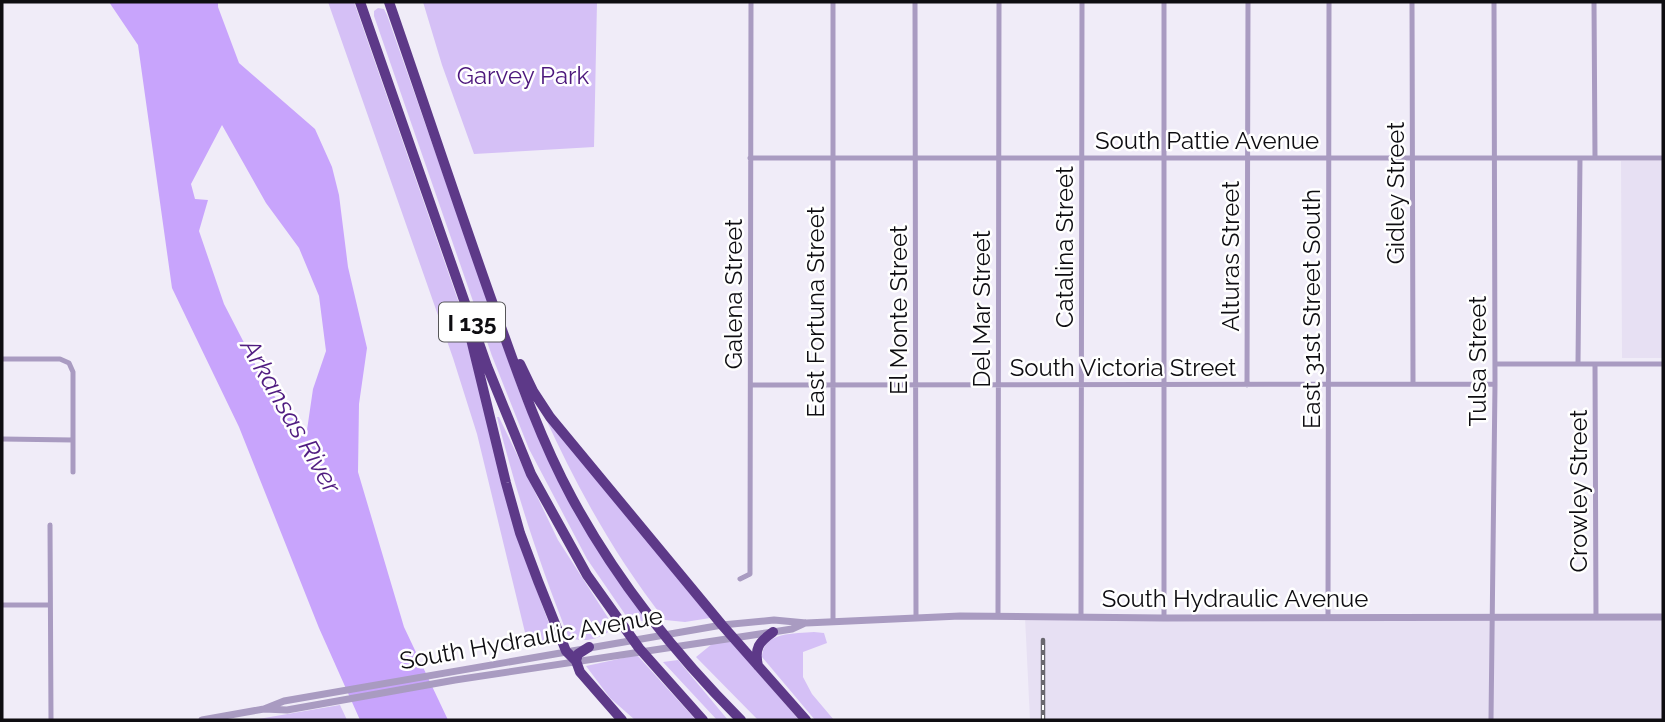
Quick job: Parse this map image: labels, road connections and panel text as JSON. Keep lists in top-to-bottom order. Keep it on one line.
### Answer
{"streets":{"highway":["I 135"],"street":["South Pattie Avenue","Gidley Street","Catalina Street","Alturas Street","Galena Street","Del Mar Street","East 31st Street South","El Monte Street","East Fortuna Street","Tulsa Street","South Victoria Street","Crowley Street","South Hydraulic Avenue"]},"crossings":[["South Pattie Avenue","Gidley Street"],["South Pattie Avenue","Catalina Street"],["South Pattie Avenue","Alturas Street"],["South Pattie Avenue","Galena Street"],["South Pattie Avenue","Del Mar Street"],["South Pattie Avenue","East 31st Street South"],["South Pattie Avenue","El Monte Street"],["South Pattie Avenue","East Fortuna Street"],["South Pattie Avenue","Tulsa Street"],["Gidley Street","South Victoria Street"],["Catalina Street","South Victoria Street"],["Catalina Street","South Hydraulic Avenue"],["Alturas Street","South Victoria Street"],["Galena Street","South Victoria Street"],["Del Mar Street","South Victoria Street"],["Del Mar Street","South Hydraulic Avenue"],["East 31st Street South","South Victoria Street"],["East 31st Street South","South Hydraulic Avenue"],["El Monte Street","South Victoria Street"],["El Monte Street","South Hydraulic Avenue"],["East Fortuna Street","South Victoria Street"],["East Fortuna Street","South Hydraulic Avenue"],["Tulsa Street","South Victoria Street"],["Tulsa Street","South Hydraulic Avenue"],["Crowley Street","South Hydraulic Avenue"]],"water":["Arkansas River"],"parks":["Garvey Park"]}
